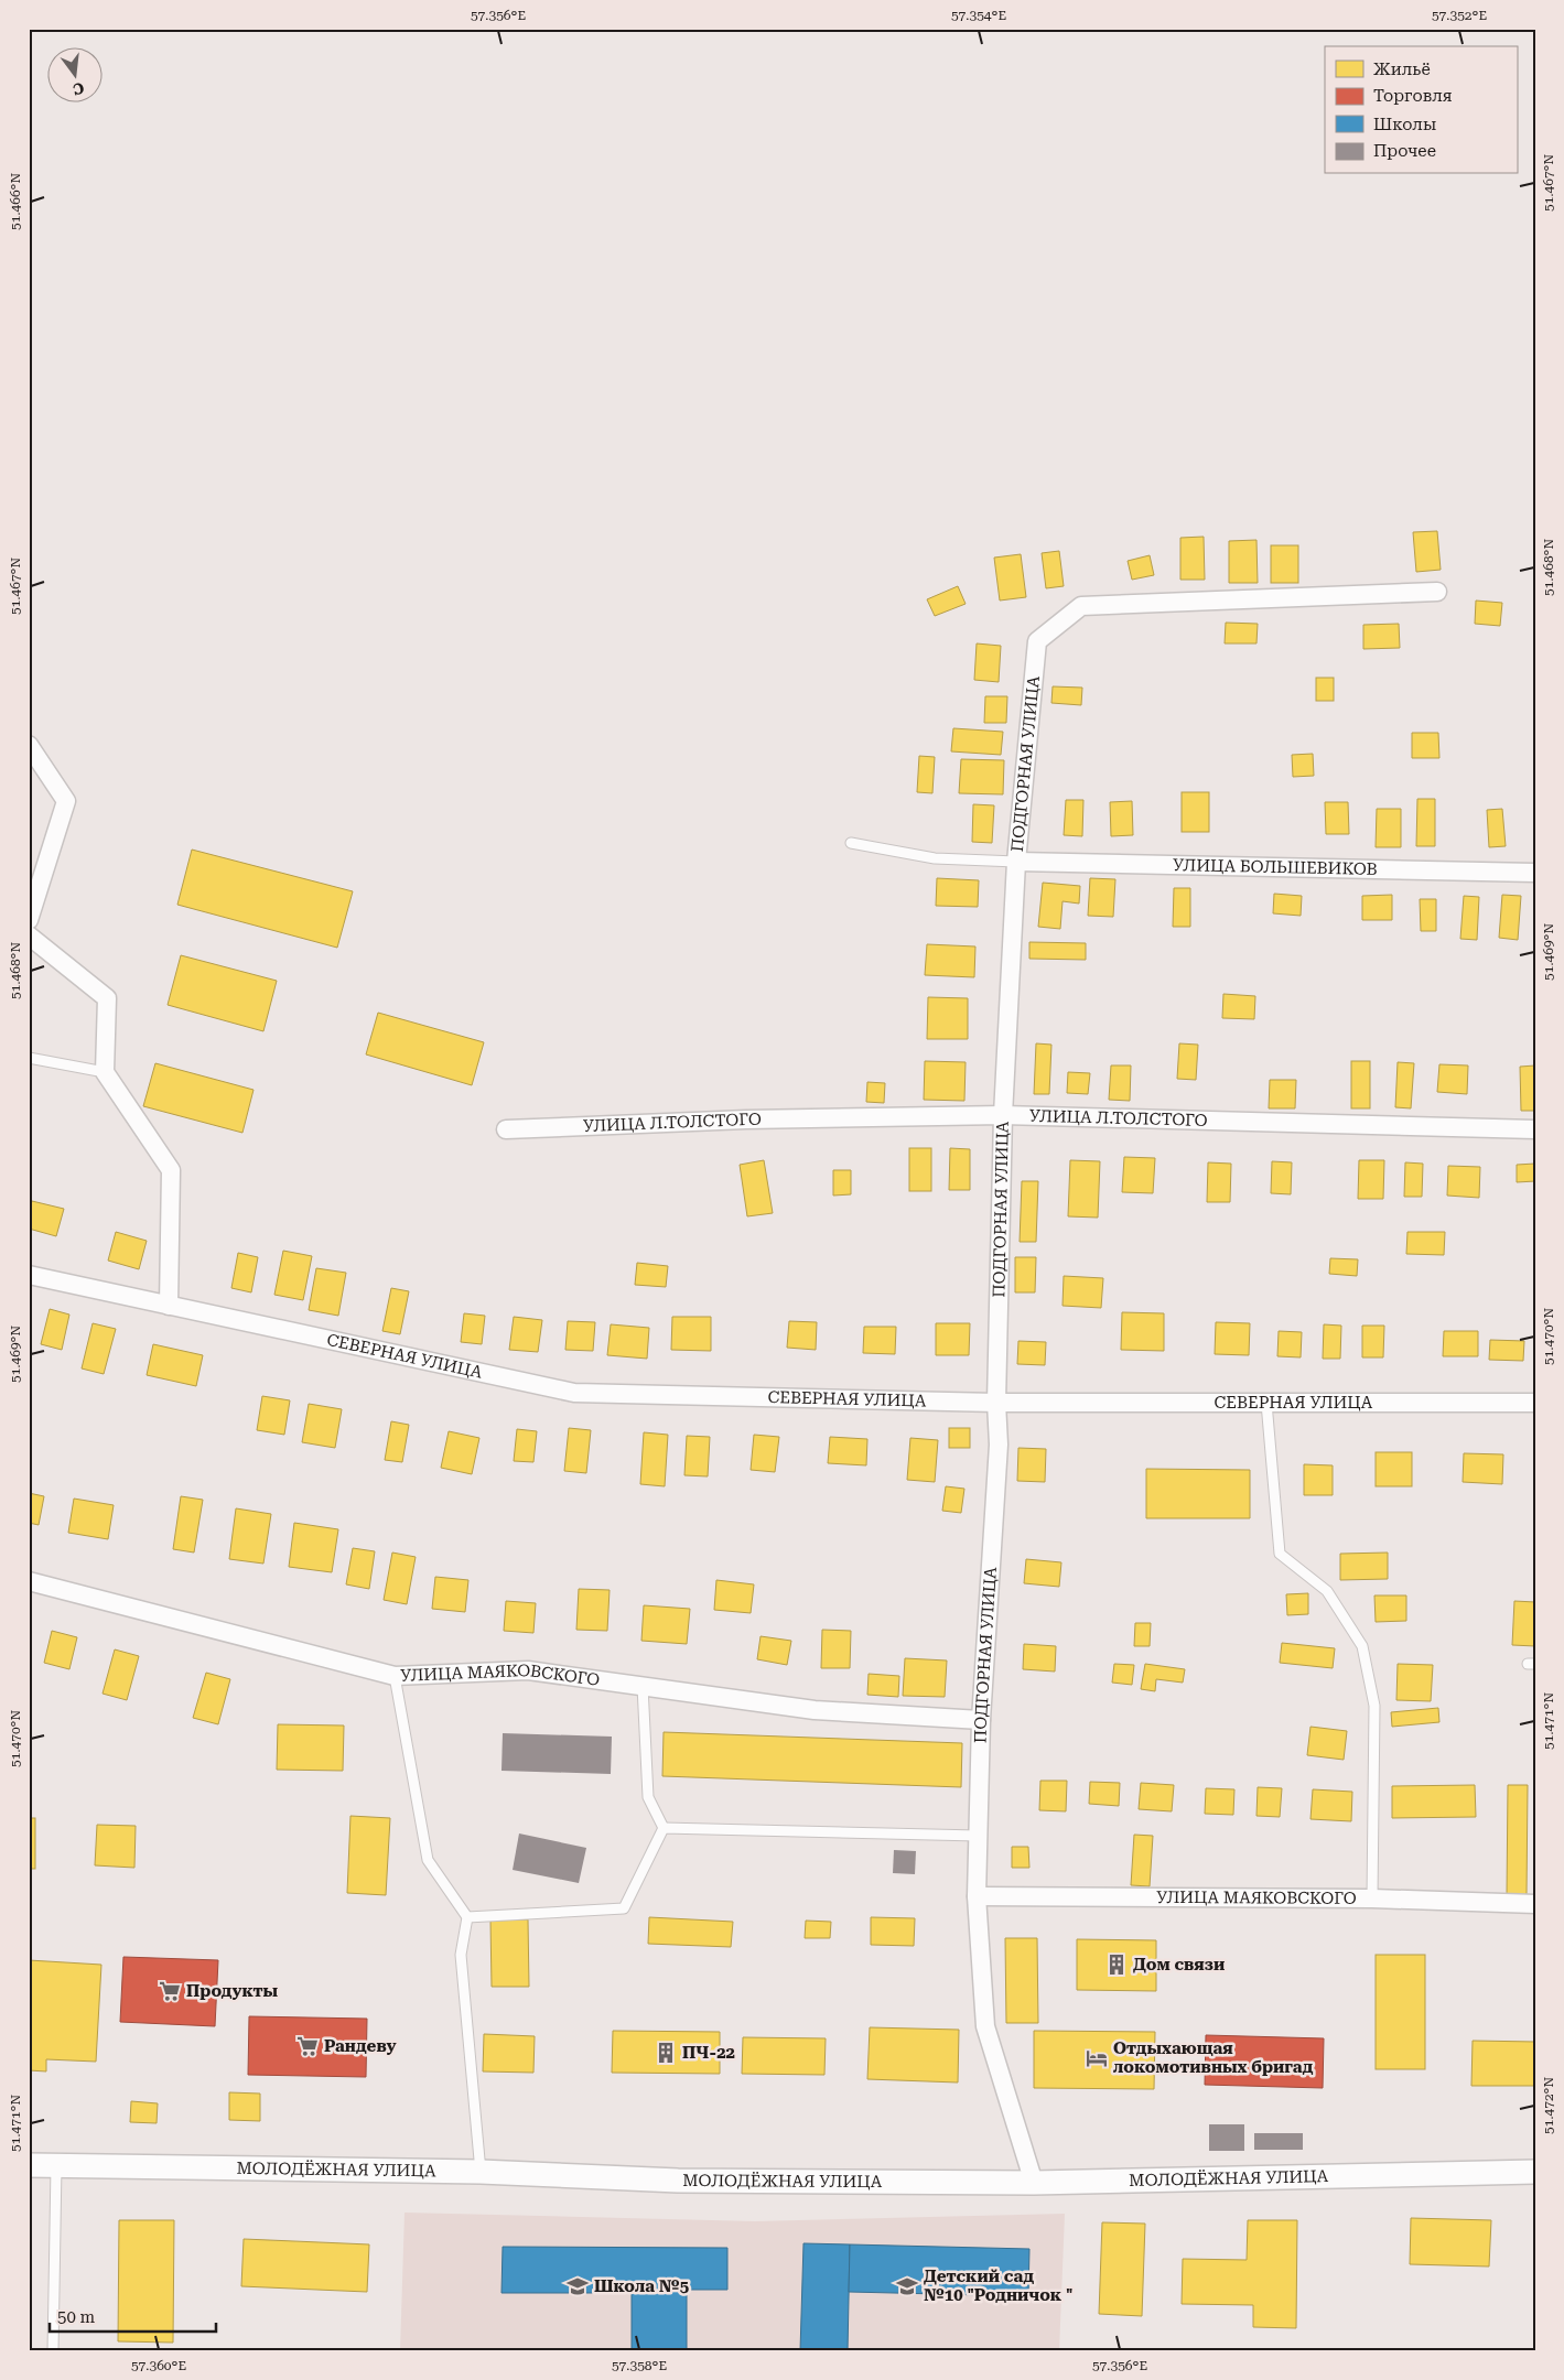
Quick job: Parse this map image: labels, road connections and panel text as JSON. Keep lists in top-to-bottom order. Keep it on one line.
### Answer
{"streets":{"street":["ПОДГОРНАЯ УЛИЦА","УЛИЦА БОЛЬШЕВИКОВ","УЛИЦА Л.ТОЛСТОГО","СЕВЕРНАЯ УЛИЦА","УЛИЦА МАЯКОВСКОГО","МОЛОДЁЖНАЯ УЛИЦА"]},"crossings":[["ПОДГОРНАЯ УЛИЦА","УЛИЦА БОЛЬШЕВИКОВ"],["ПОДГОРНАЯ УЛИЦА","УЛИЦА Л.ТОЛСТОГО"],["ПОДГОРНАЯ УЛИЦА","СЕВЕРНАЯ УЛИЦА"],["ПОДГОРНАЯ УЛИЦА","УЛИЦА МАЯКОВСКОГО"],["ПОДГОРНАЯ УЛИЦА","МОЛОДЁЖНАЯ УЛИЦА"]],"places":{"building":["Дом связи","ПЧ-22"],"supermarket":["Продукты","Рандеву"],"hotel":["Отдыхающая локомотивных бригад"],"school or university":["Школа №5","Детский сад №10 \"Родничок \""]},"legend":["Жильё","Торговля","Школы","Прочее"],"scale_bar":"50 m","north":"bottom","coordinates":["57.356°E","57.354°E","57.352°E","51.467°N","51.466°N","51.468°N","51.469°N","51.470°N","51.471°N","51.472°N","57.360°E","57.358°E"]}
